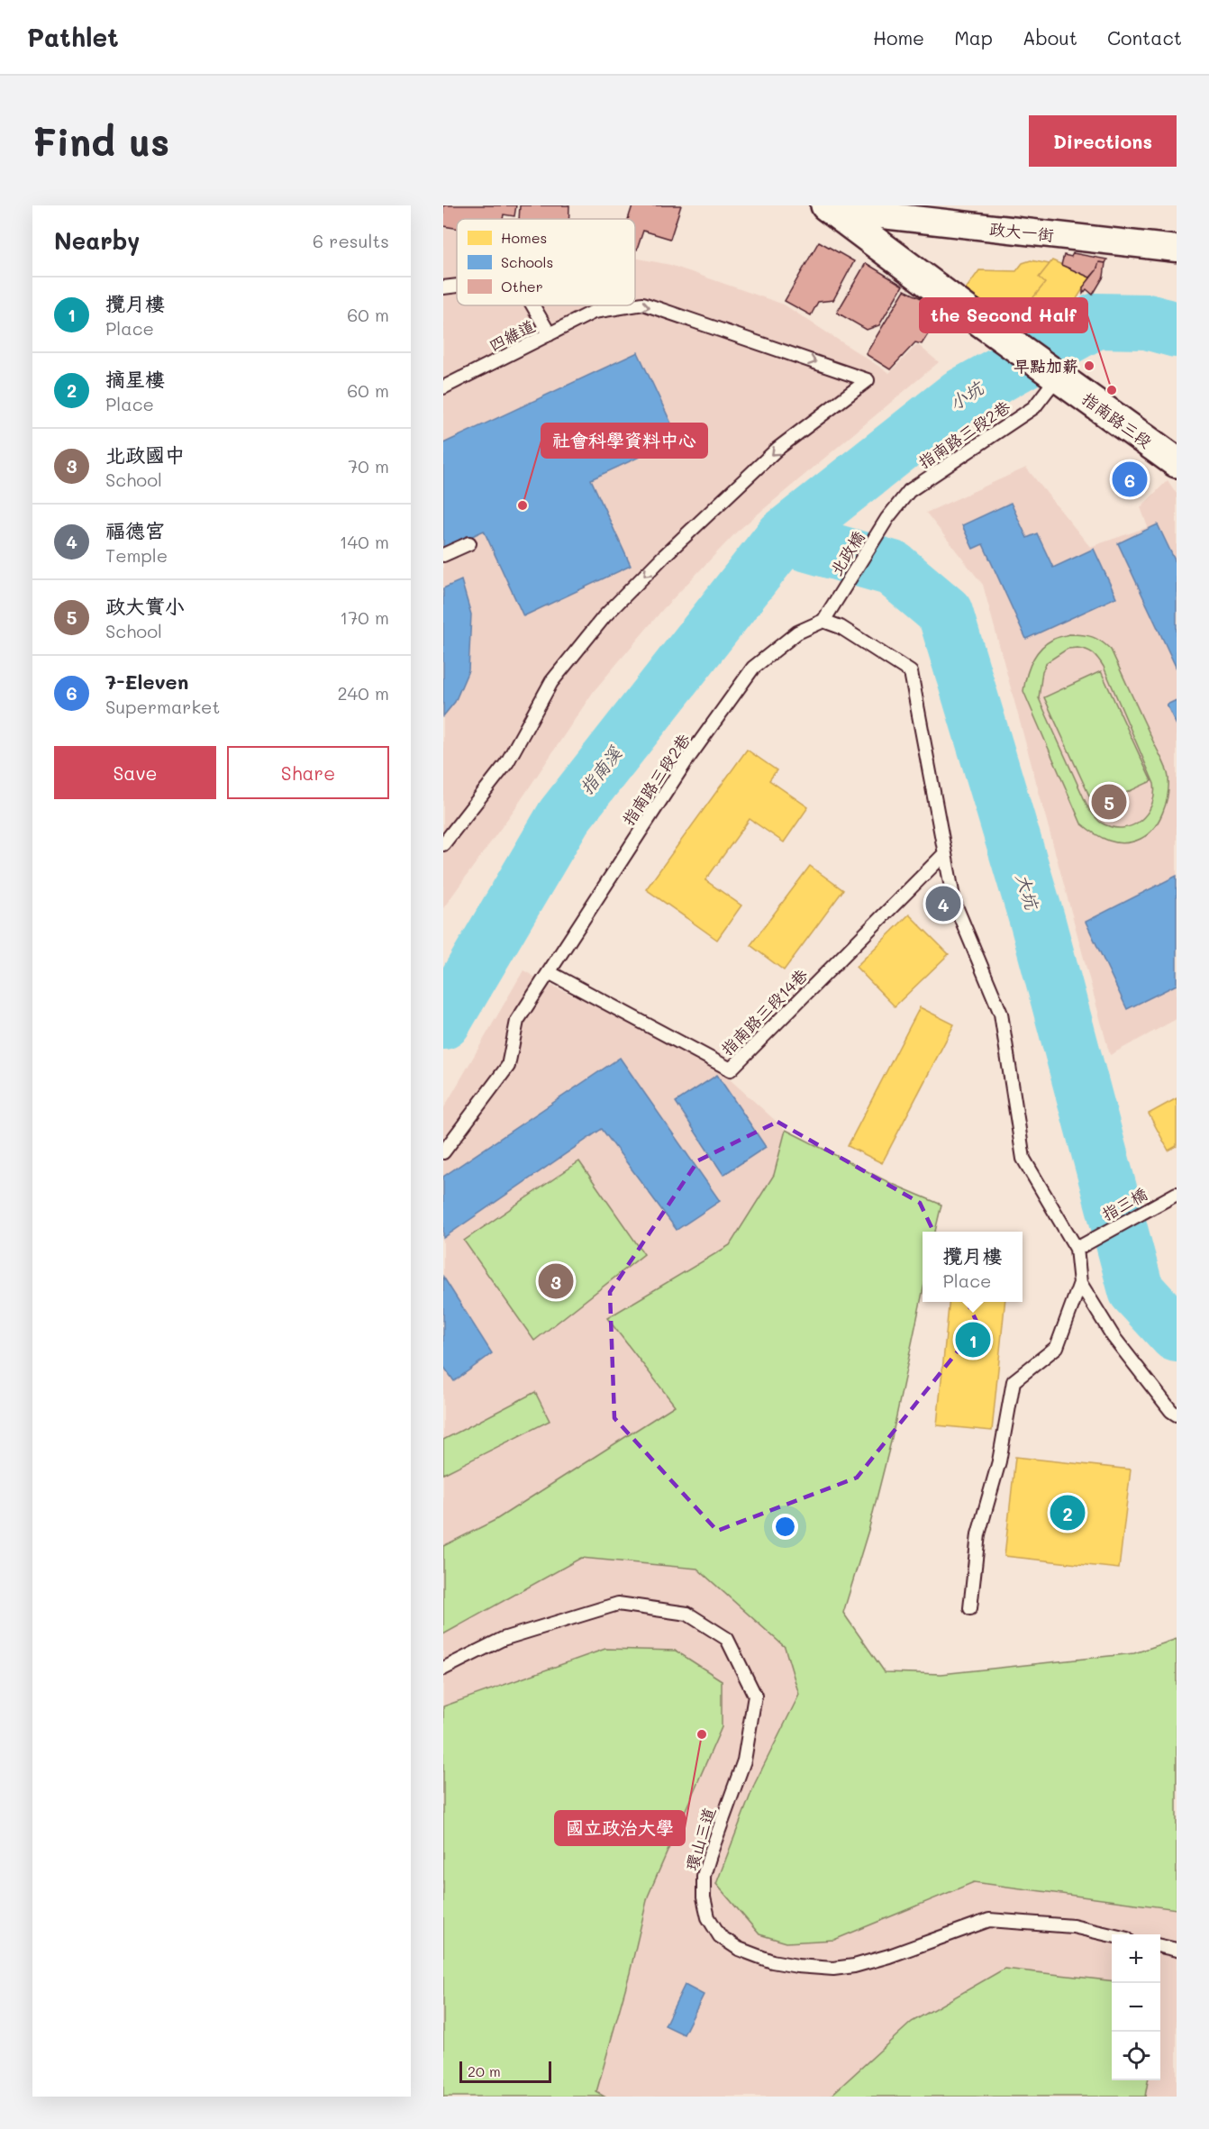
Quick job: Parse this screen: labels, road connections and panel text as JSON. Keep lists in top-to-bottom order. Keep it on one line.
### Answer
{"streets":{"street":["政大一街","指南路三段"],"lane":["四維道","指南路三段2巷","北政橋","指南路三段14巷","指三橋","環山三道"]},"crossings":[["政大一街","指南路三段"],["指南路三段","指南路三段2巷"],["指南路三段2巷","北政橋"],["指南路三段2巷","指南路三段14巷"]],"water":["小坑","指南溪","大坑"],"places":["早點加薪","the Second Half","社會科學資料中心","國立政治大學"],"legend":["Homes","Schools","Other"],"scale_bar":"20 m","page":{"header":"Pathlet","nav":["Home","Map","About","Contact"],"buttons":["Directions",["Save","Share"]],"title":"Find us","heading":["Nearby","6 results"],"list":[{"mark":"1","name":"攬月樓","note":"Place","value":"60 m"},{"mark":"2","name":"摘星樓","note":"Place","value":"60 m"},{"mark":"3","name":"北政國中","note":"School","value":"70 m"},{"mark":"4","name":"福德宮","note":"Temple","value":"140 m"},{"mark":"5","name":"政大實小","note":"School","value":"170 m"},{"mark":"6","name":"7-Eleven","note":"Supermarket","value":"240 m"}],"pins":["6","5","4","3","1","2"],"popup":["攬月樓","Place"],"map_buttons":["+","−"],"scale":"20 m"}}
